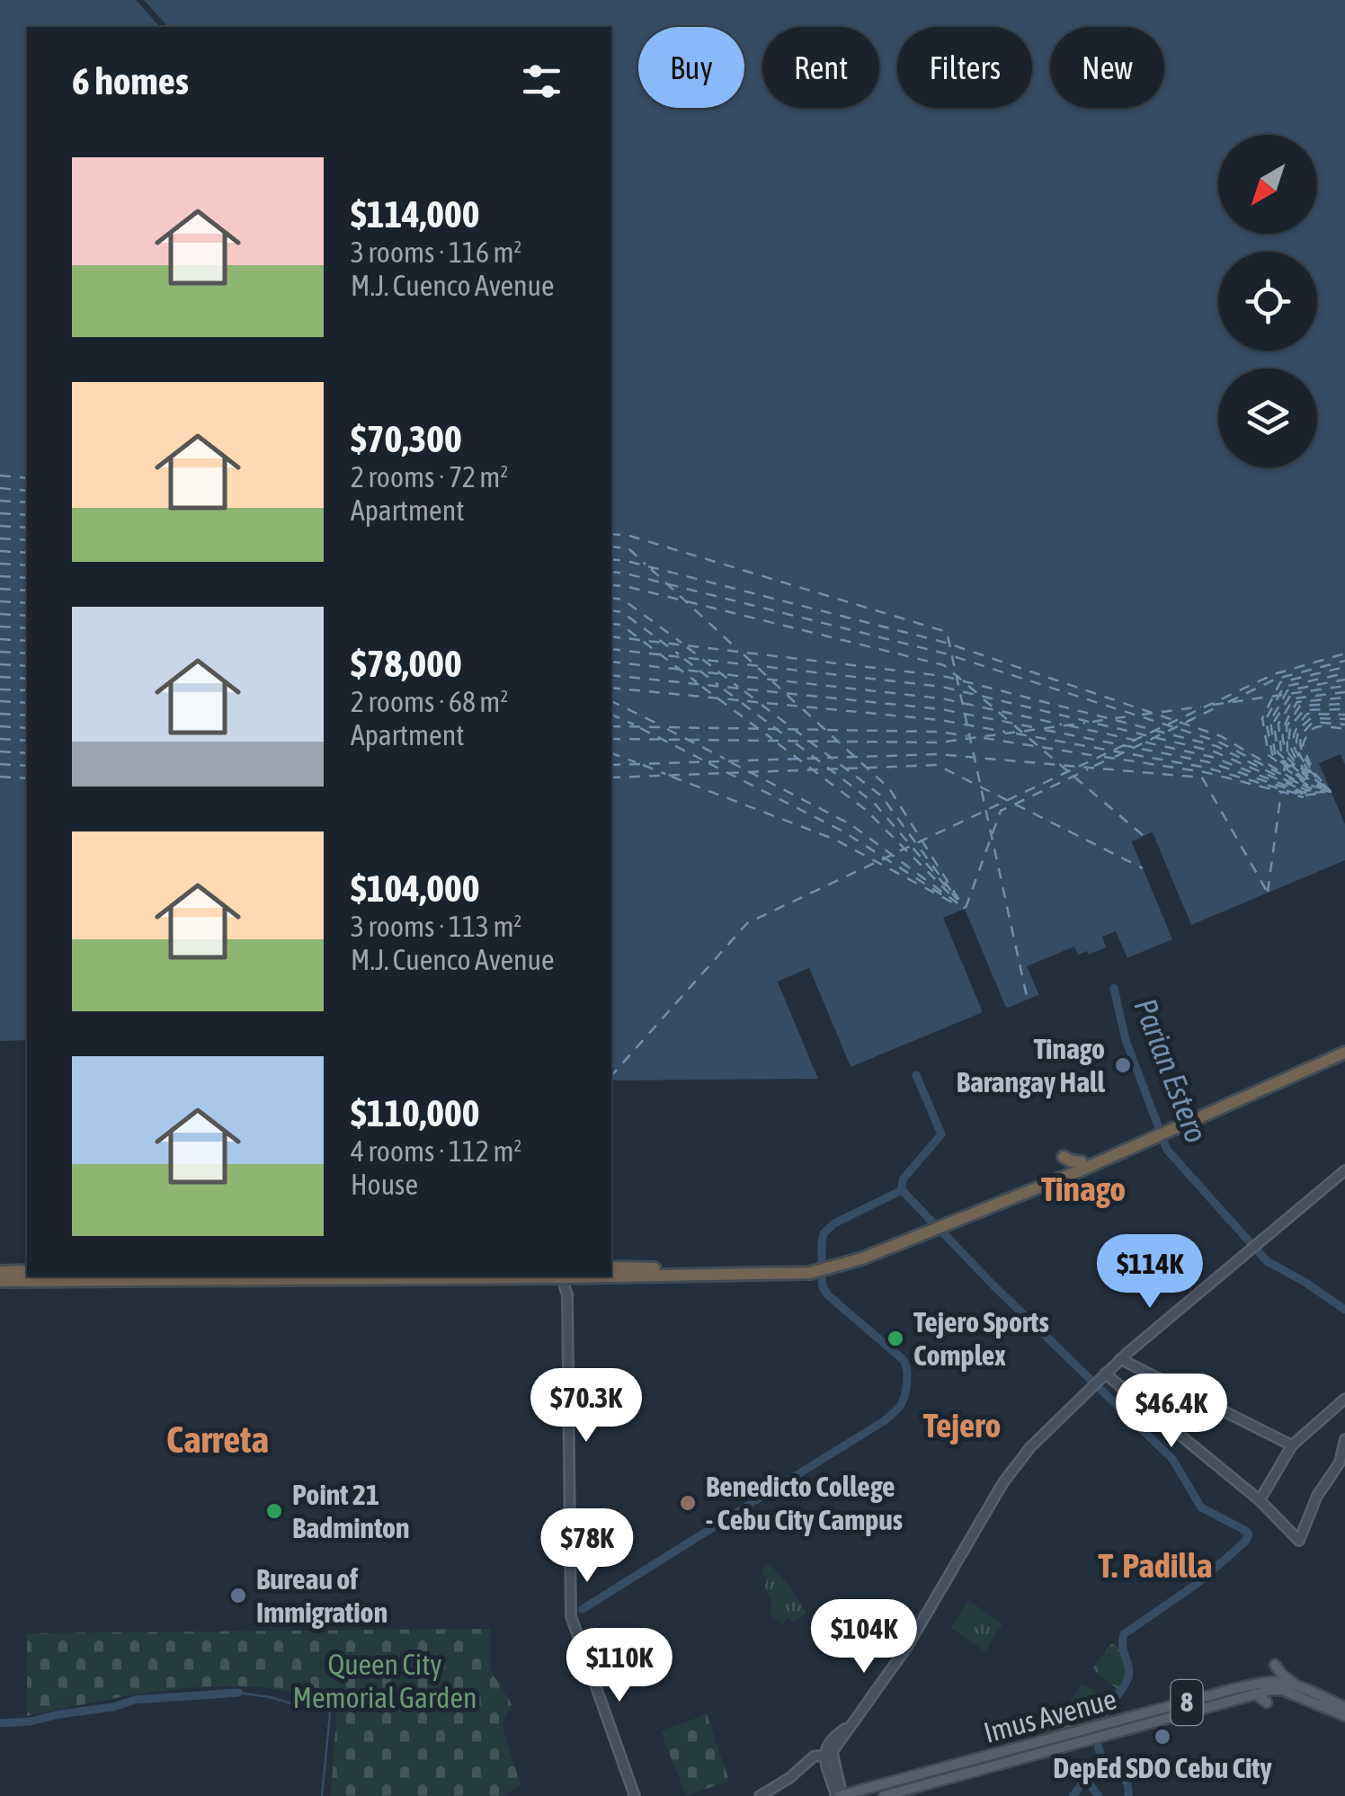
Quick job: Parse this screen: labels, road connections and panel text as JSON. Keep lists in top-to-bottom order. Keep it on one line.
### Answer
{"streets":{"main road":["8","Imus Avenue"]},"crossings":[["8","Imus Avenue"]],"districts":["Tinago","Tejero","Carreta","T. Padilla"],"water":["Parian Estero"],"parks":["Queen City Memorial Garden"],"places":["Tinago Barangay Hall","Tejero Sports Complex","Benedicto College - Cebu City Campus","Point 21 Badminton","Bureau of Immigration","DepEd SDO Cebu City"],"north":"bottom left","page":{"chip":["Buy","Rent","Filters","New"],"heading":"6 homes","list":[{"name":"$114,000","note":"3 rooms · 116 m² · M.J. Cuenco Avenue"},{"name":"$70,300","note":"2 rooms · 72 m² · Apartment"},{"name":"$78,000","note":"2 rooms · 68 m² · Apartment"},{"name":"$104,000","note":"3 rooms · 113 m² · M.J. Cuenco Avenue"},{"name":"$110,000","note":"4 rooms · 112 m² · House"}],"price":["$114K","$70.3K","$46.4K","$78K","$104K","$110K"]}}
